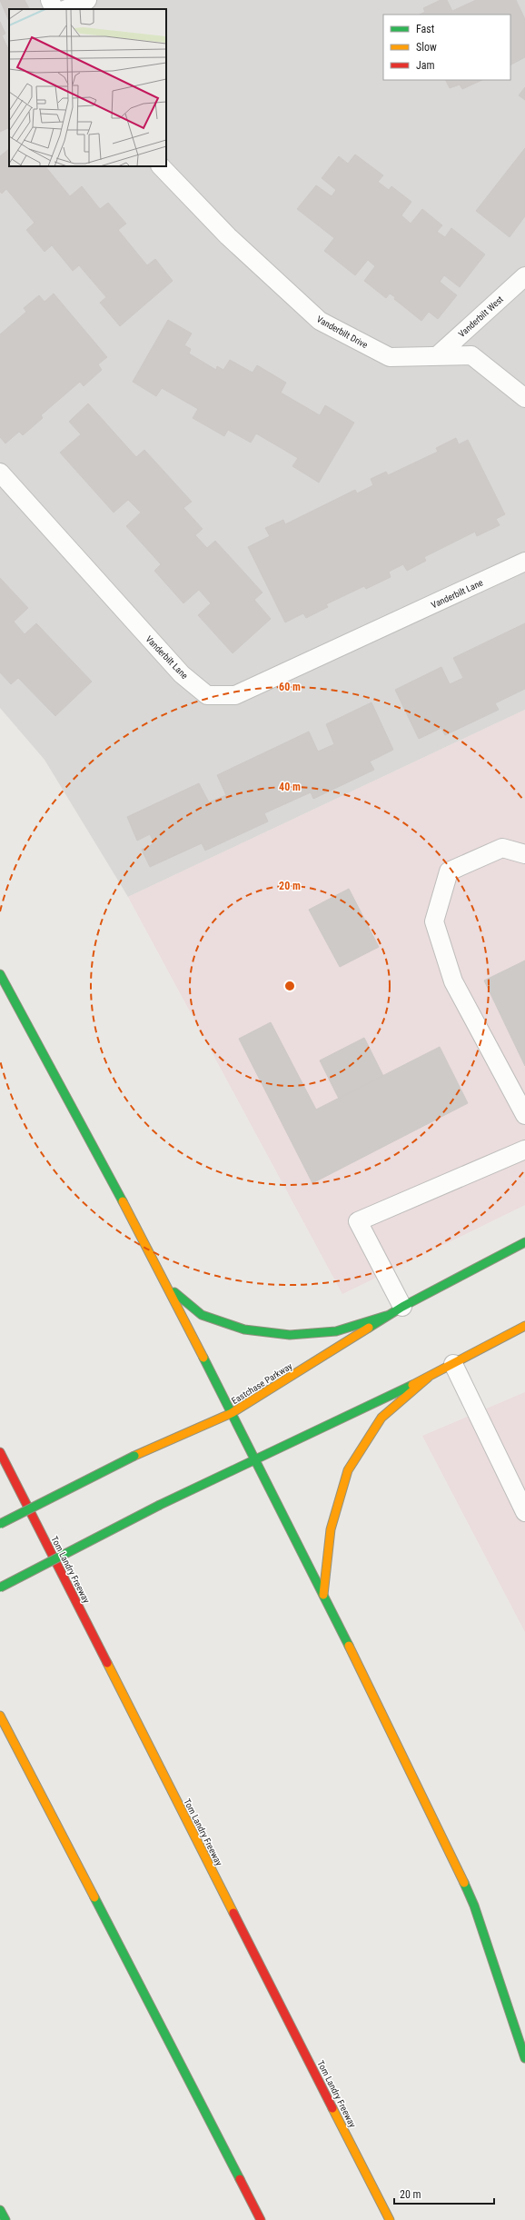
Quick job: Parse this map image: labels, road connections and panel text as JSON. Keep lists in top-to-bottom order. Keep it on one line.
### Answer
{"streets":{"main road":["Eastchase Parkway","Tom Landry Freeway"],"lane":["Vanderbilt West","Vanderbilt Drive","Vanderbilt Lane"]},"crossings":[["Vanderbilt West","Vanderbilt Drive"]],"legend":["Fast","Slow","Jam"],"scale_bar":"20 m","rings":["60 m","40 m","20 m"]}
